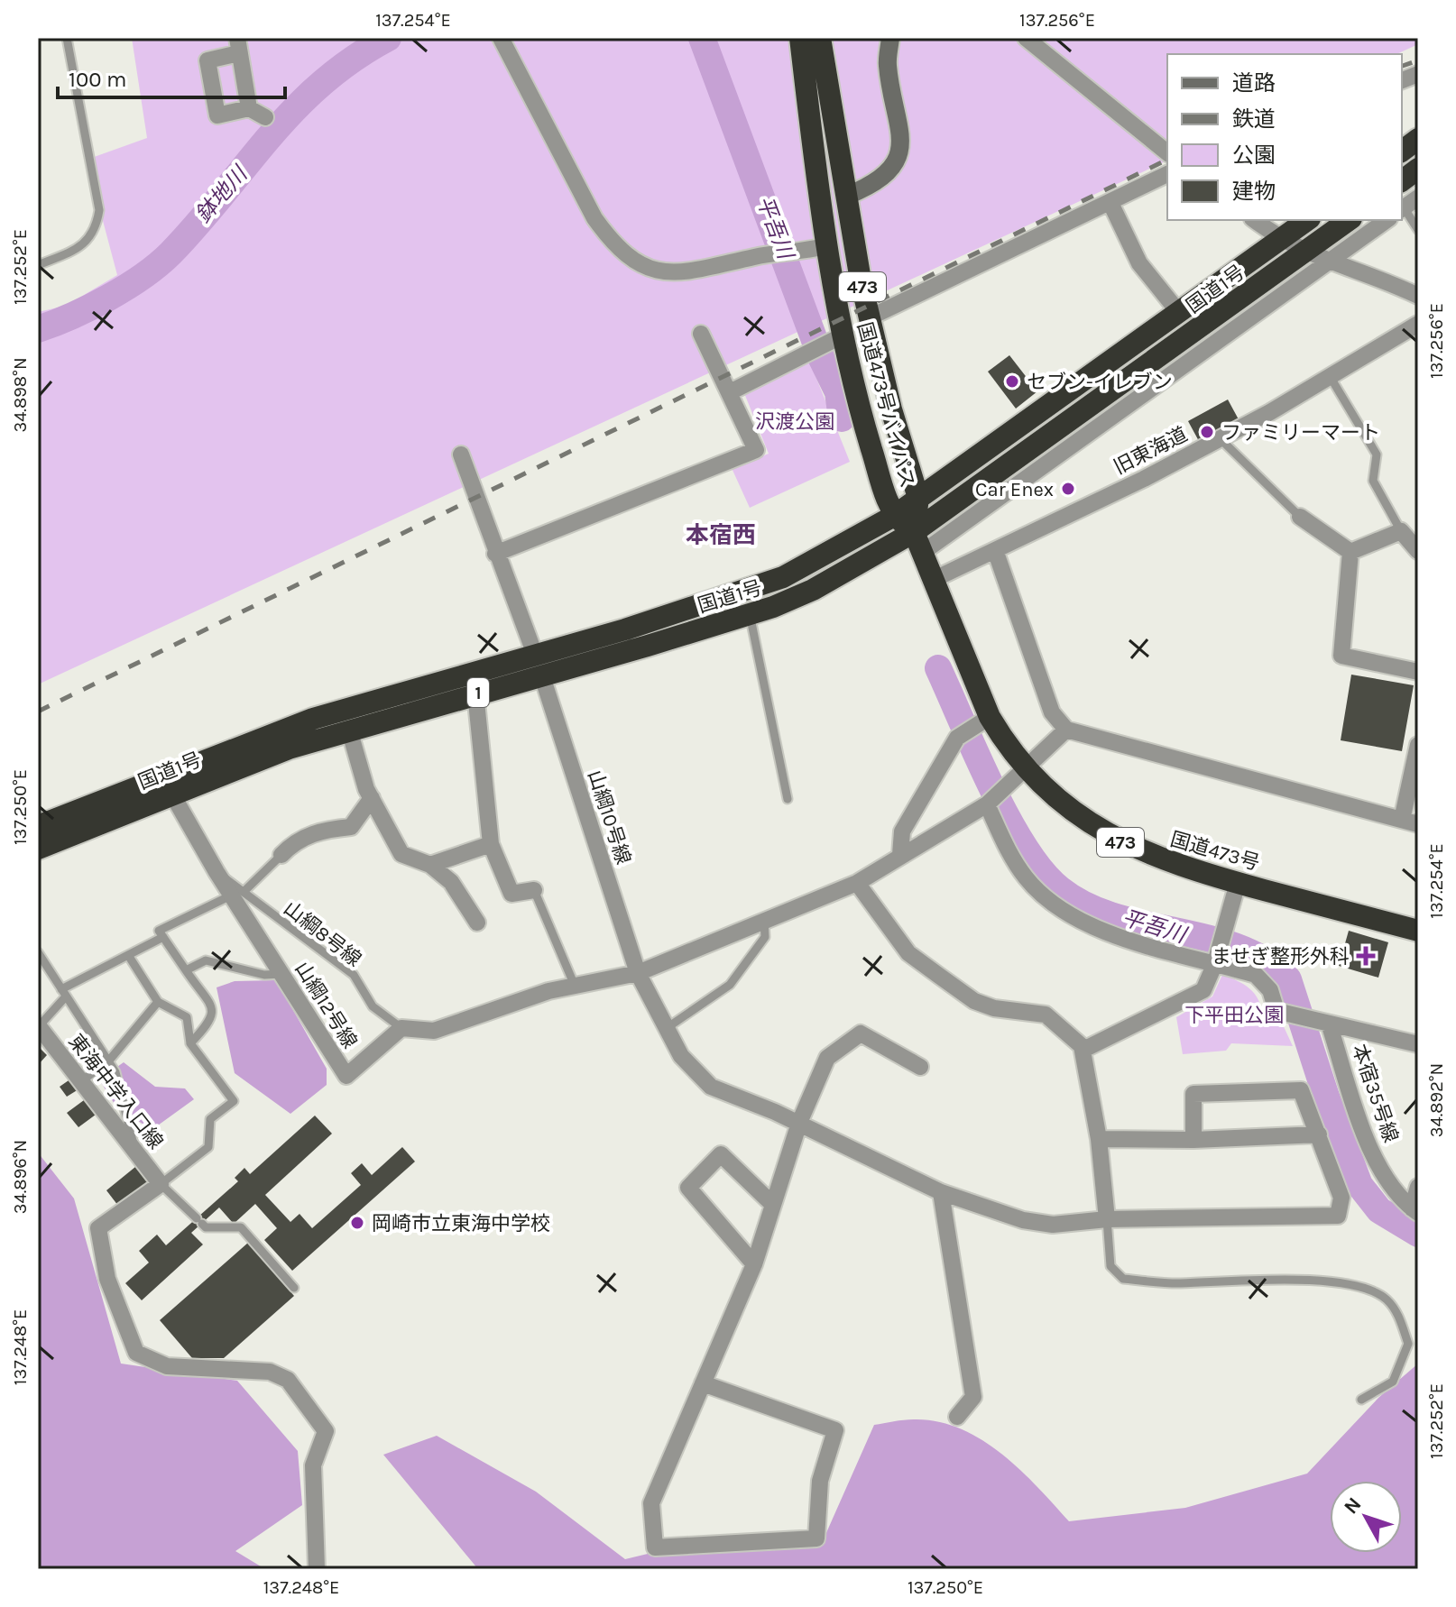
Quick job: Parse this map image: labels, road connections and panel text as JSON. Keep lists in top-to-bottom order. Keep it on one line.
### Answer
{"streets":{"highway":["473","国道1号","国道473号バイパス","1","国道473号"],"street":["旧東海道","山綱10号線","山綱12号線","東海中学入口線","本宿35号線"],"lane":["山綱8号線"]},"crossings":[["国道1号","国道473号バイパス"],["国道1号","山綱10号線"],["国道1号","国道473号"],["国道1号","山綱12号線"],["国道473号バイパス","国道473号"],["旧東海道","国道473号"],["山綱8号線","山綱12号線"]],"districts":["本宿西"],"water":["鉢地川","平吾川"],"parks":["沢渡公園","下平田公園"],"places":{"other":["セブン-イレブン","ファミリーマート","Car Enex","岡崎市立東海中学校"],"health":["ませぎ整形外科"]},"legend":["道路","鉄道","公園","建物"],"scale_bar":"100 m","north":"top left","coordinates":["137.254°E","137.256°E","137.252°E","34.898°N","137.250°E","34.892°N","34.896°N","137.248°E"]}
